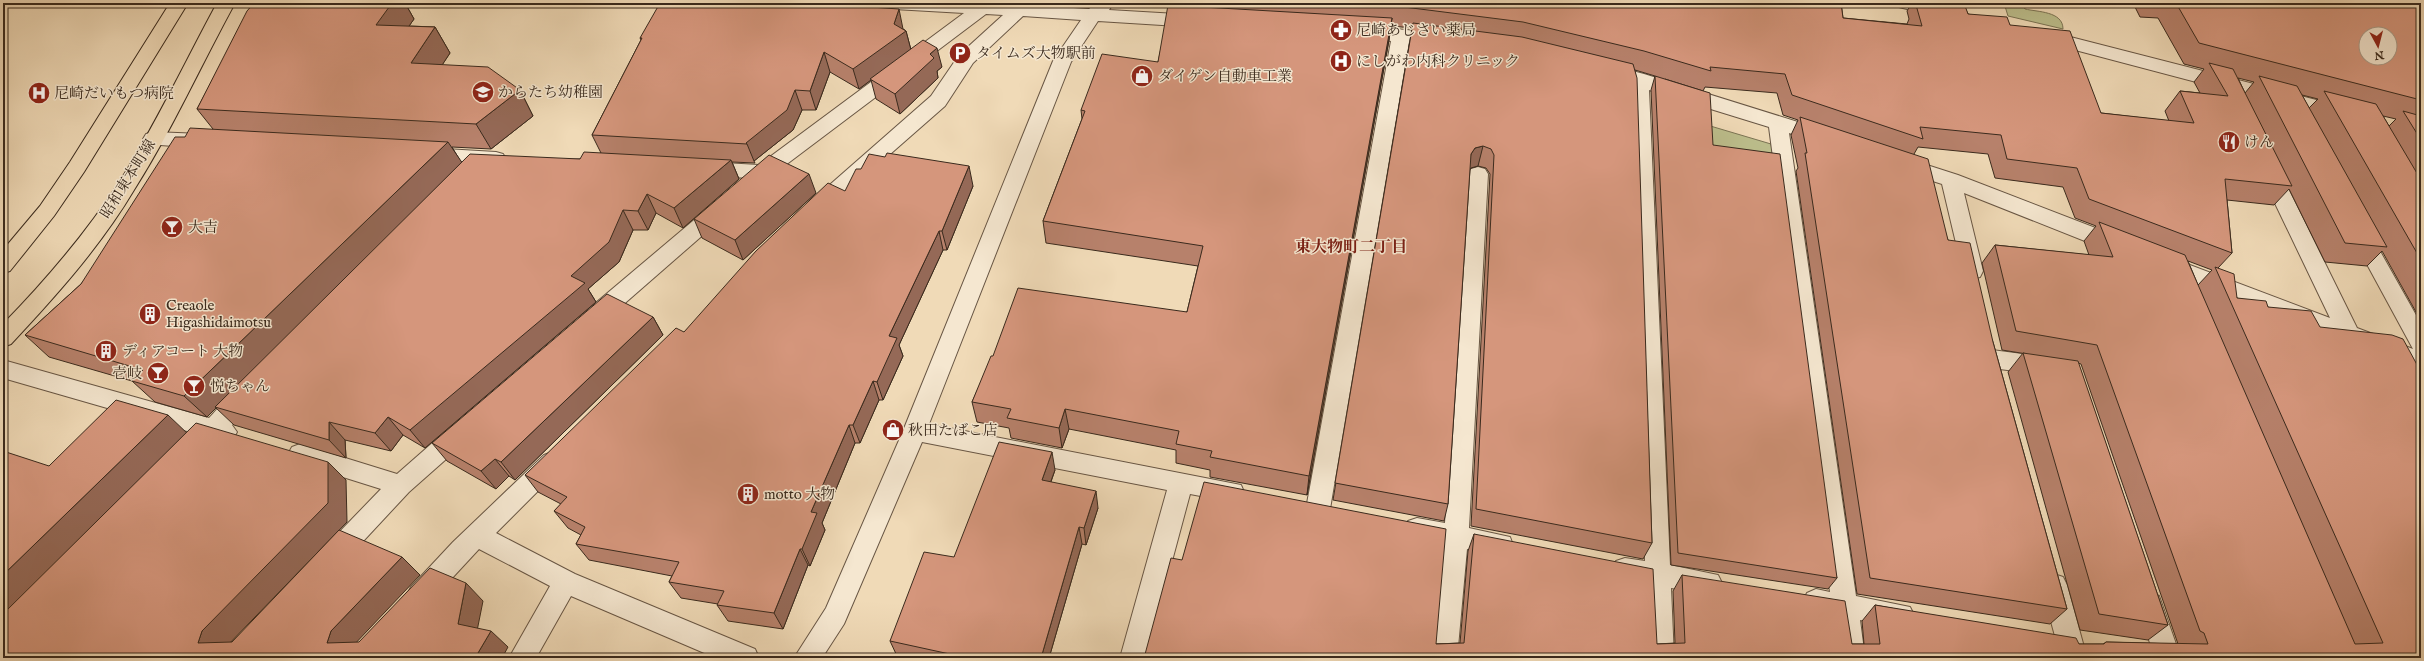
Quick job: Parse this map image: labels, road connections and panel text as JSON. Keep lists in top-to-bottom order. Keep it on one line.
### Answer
{"streets":{"main road":["昭和東本町線"]},"districts":["東大物町二丁目"],"places":{"pharmacy":["尼崎あじさい薬局"],"parking":["タイムズ大物駅前"],"hospital":["にしがわ内科クリニック","尼崎だいもつ病院"],"shop":["ダイゲン自動車工業","秋田たばこ店"],"school or university":["からたち幼稚園"],"restaurant":["けん"],"bar":["大吉","壱岐","悦ちゃん"],"building":["Creaole Higashidaimotsu","ディアコート 大物","motto 大物"]},"north":"bottom"}
